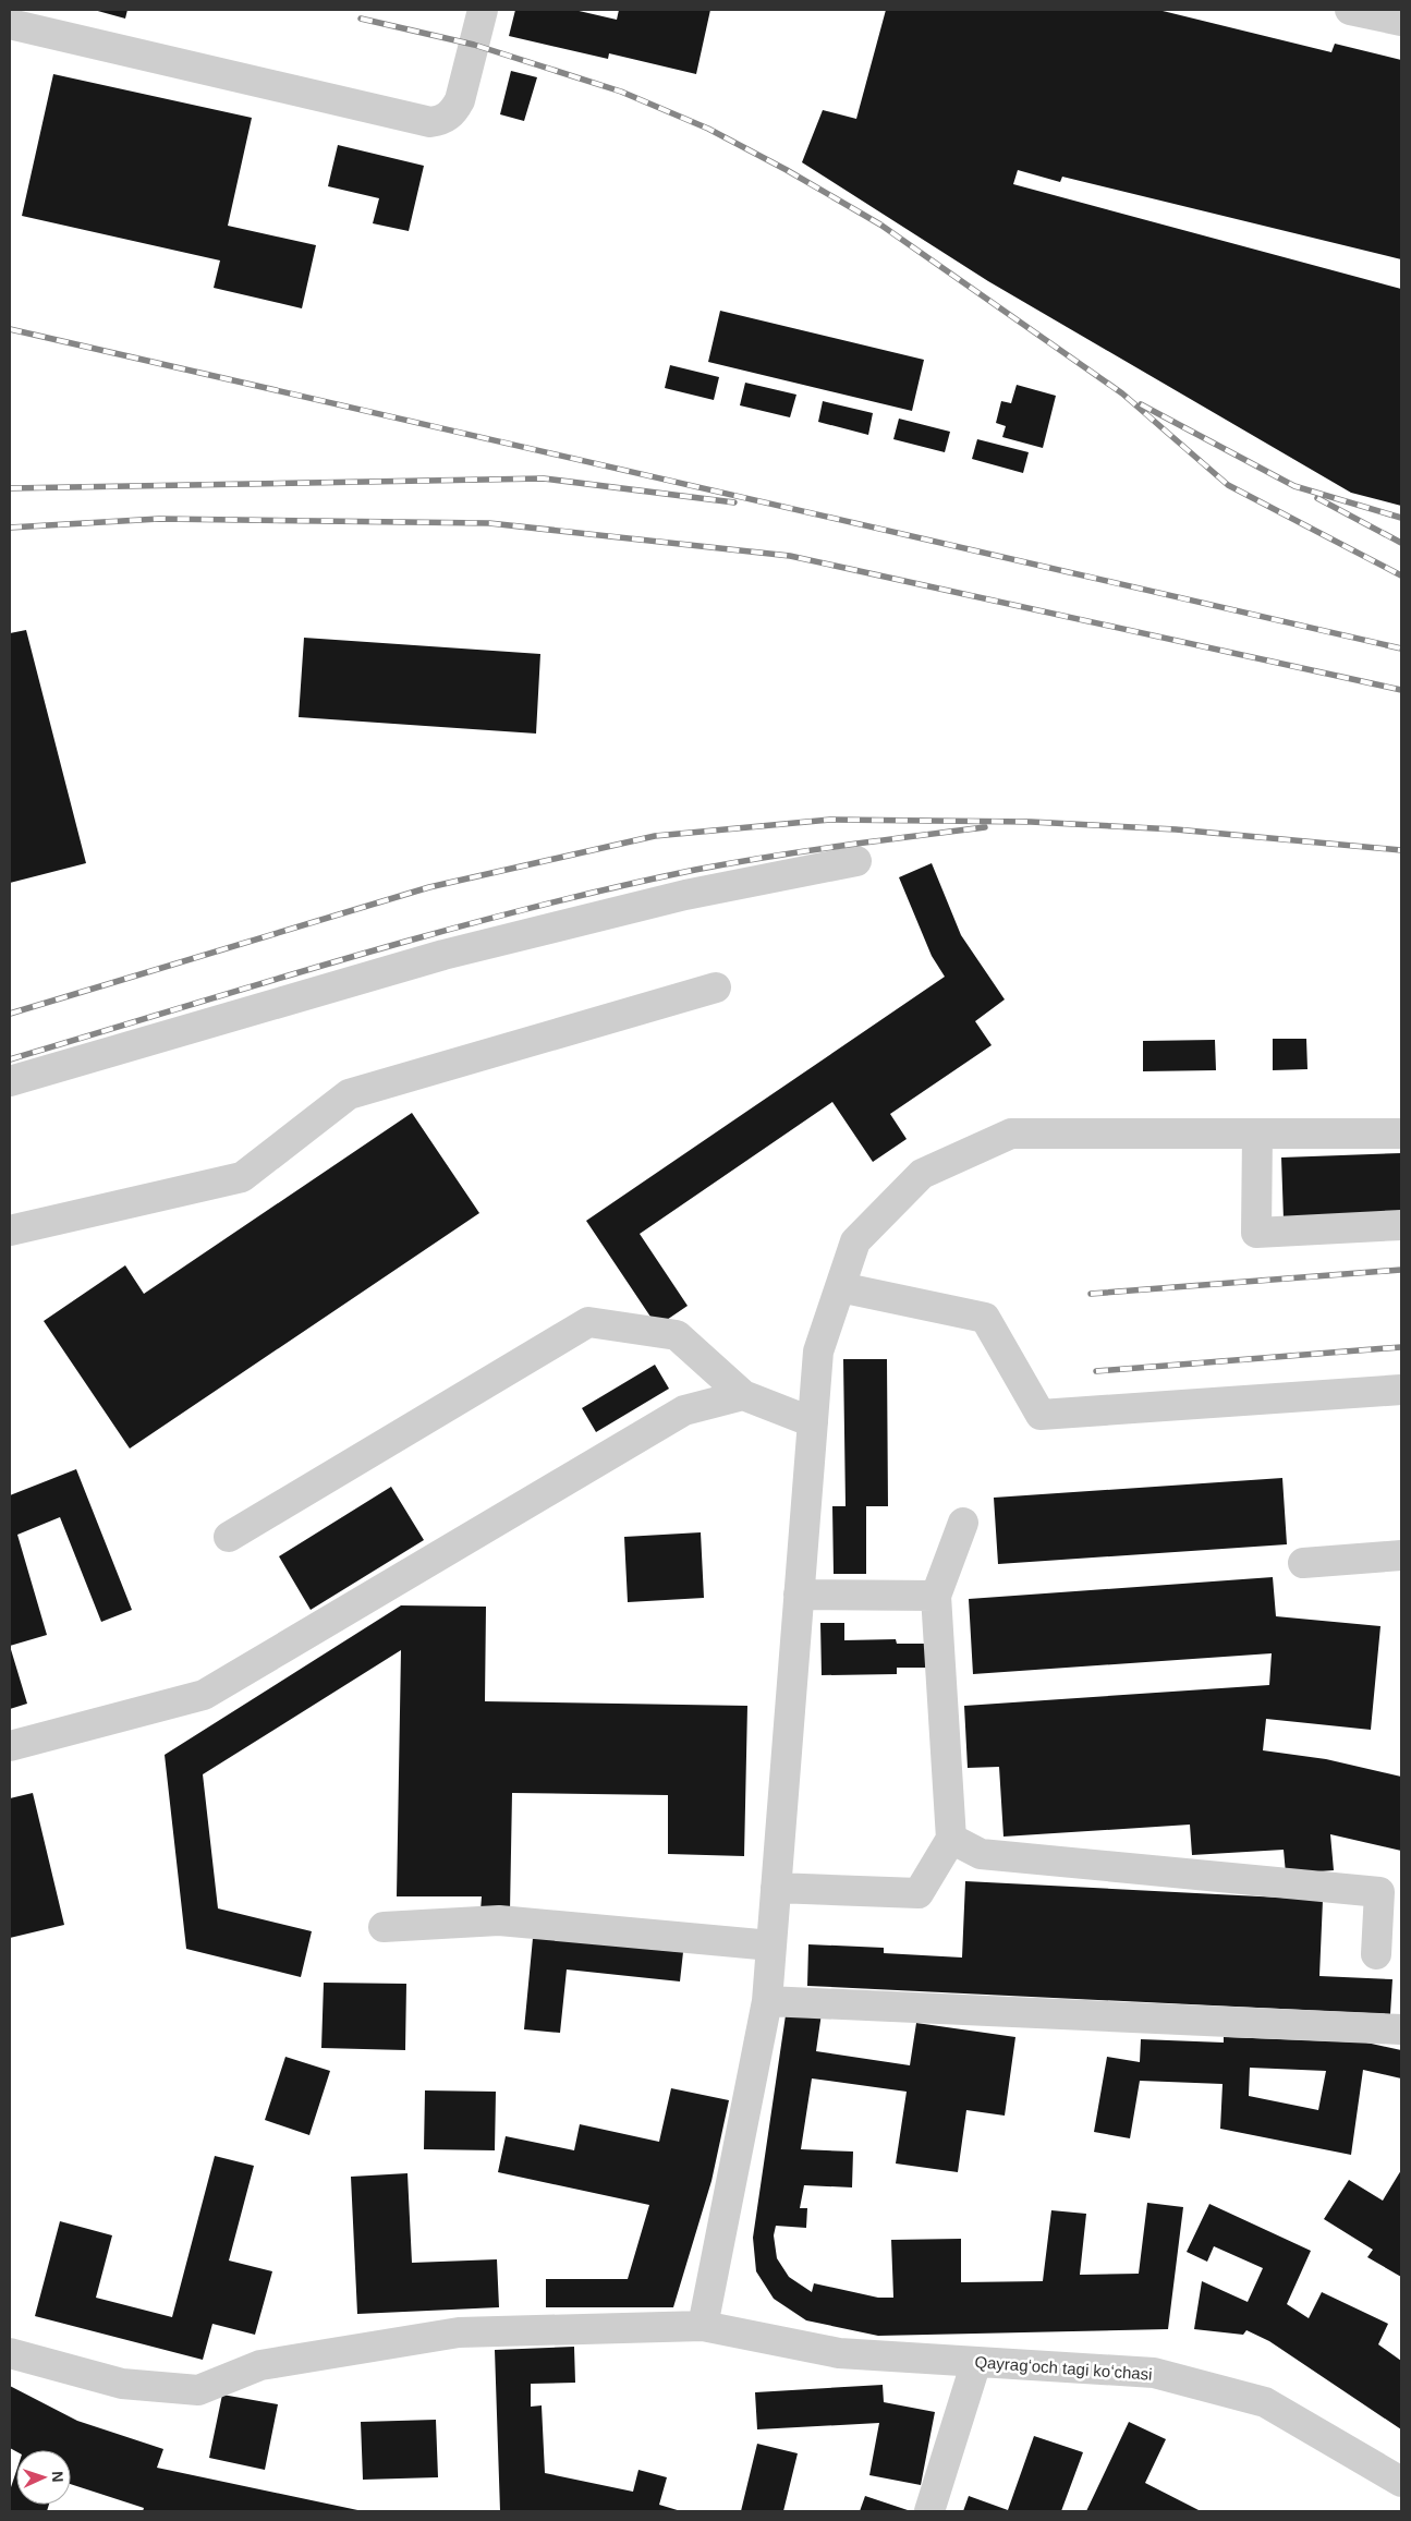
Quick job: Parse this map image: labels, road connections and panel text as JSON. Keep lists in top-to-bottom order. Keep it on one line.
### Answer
{"streets":{"street":["Qayragʻoch tagi koʻchasi"]},"north":"right"}
